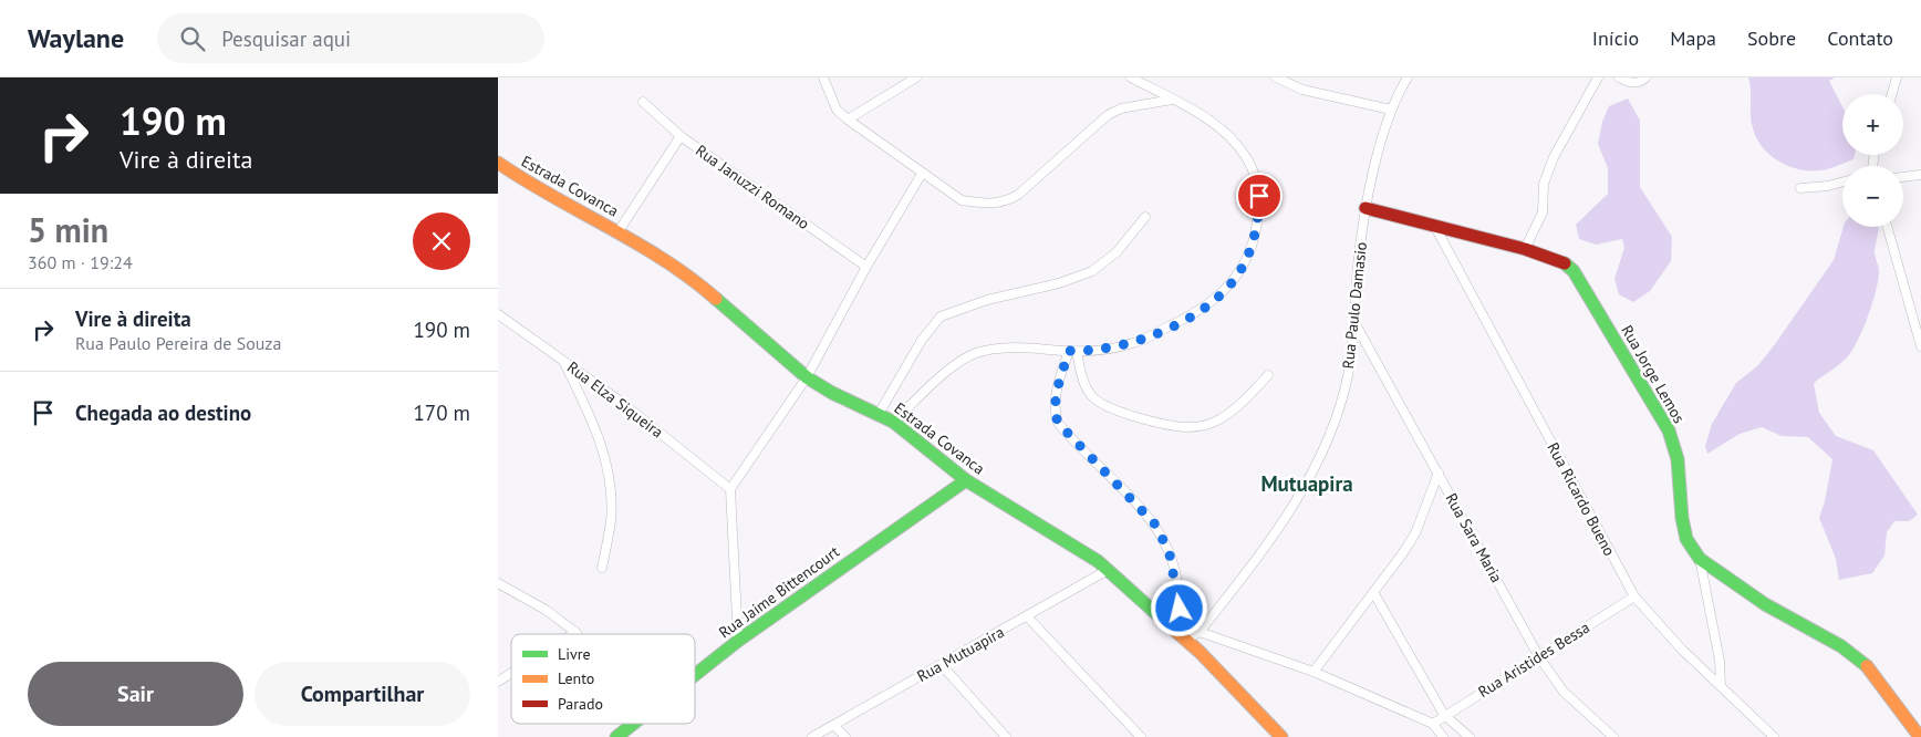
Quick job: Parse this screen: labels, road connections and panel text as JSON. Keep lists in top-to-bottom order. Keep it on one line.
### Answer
{"streets":{"street":["Estrada Covanca","Rua Januzzi Romano","Rua Paulo Damasio","Rua Jorge Lemos","Rua Elza Siqueira","Rua Ricardo Bueno","Rua Sara Maria","Rua Jaime Bittencourt","Rua Mutuapira","Rua Aristides Bessa"]},"crossings":[["Estrada Covanca","Rua Jaime Bittencourt"],["Estrada Covanca","Rua Mutuapira"],["Rua Paulo Damasio","Rua Jorge Lemos"],["Rua Paulo Damasio","Rua Sara Maria"],["Rua Jorge Lemos","Rua Ricardo Bueno"],["Rua Ricardo Bueno","Rua Aristides Bessa"],["Rua Sara Maria","Rua Aristides Bessa"]],"districts":["Mutuapira"],"legend":["Livre","Lento","Parado"],"page":{"header":"Waylane","search":"Pesquisar aqui","nav":["Início","Mapa","Sobre","Contato"],"turn":["190 m","Vire à direita"],"map_buttons":["+","−"],"heading":["5 min","360 m · 19:24"],"list":[{"name":"Vire à direita","note":"Rua Paulo Pereira de Souza","value":"190 m"},{"name":"Chegada ao destino","value":"170 m"}],"buttons":["Sair","Compartilhar"]}}
